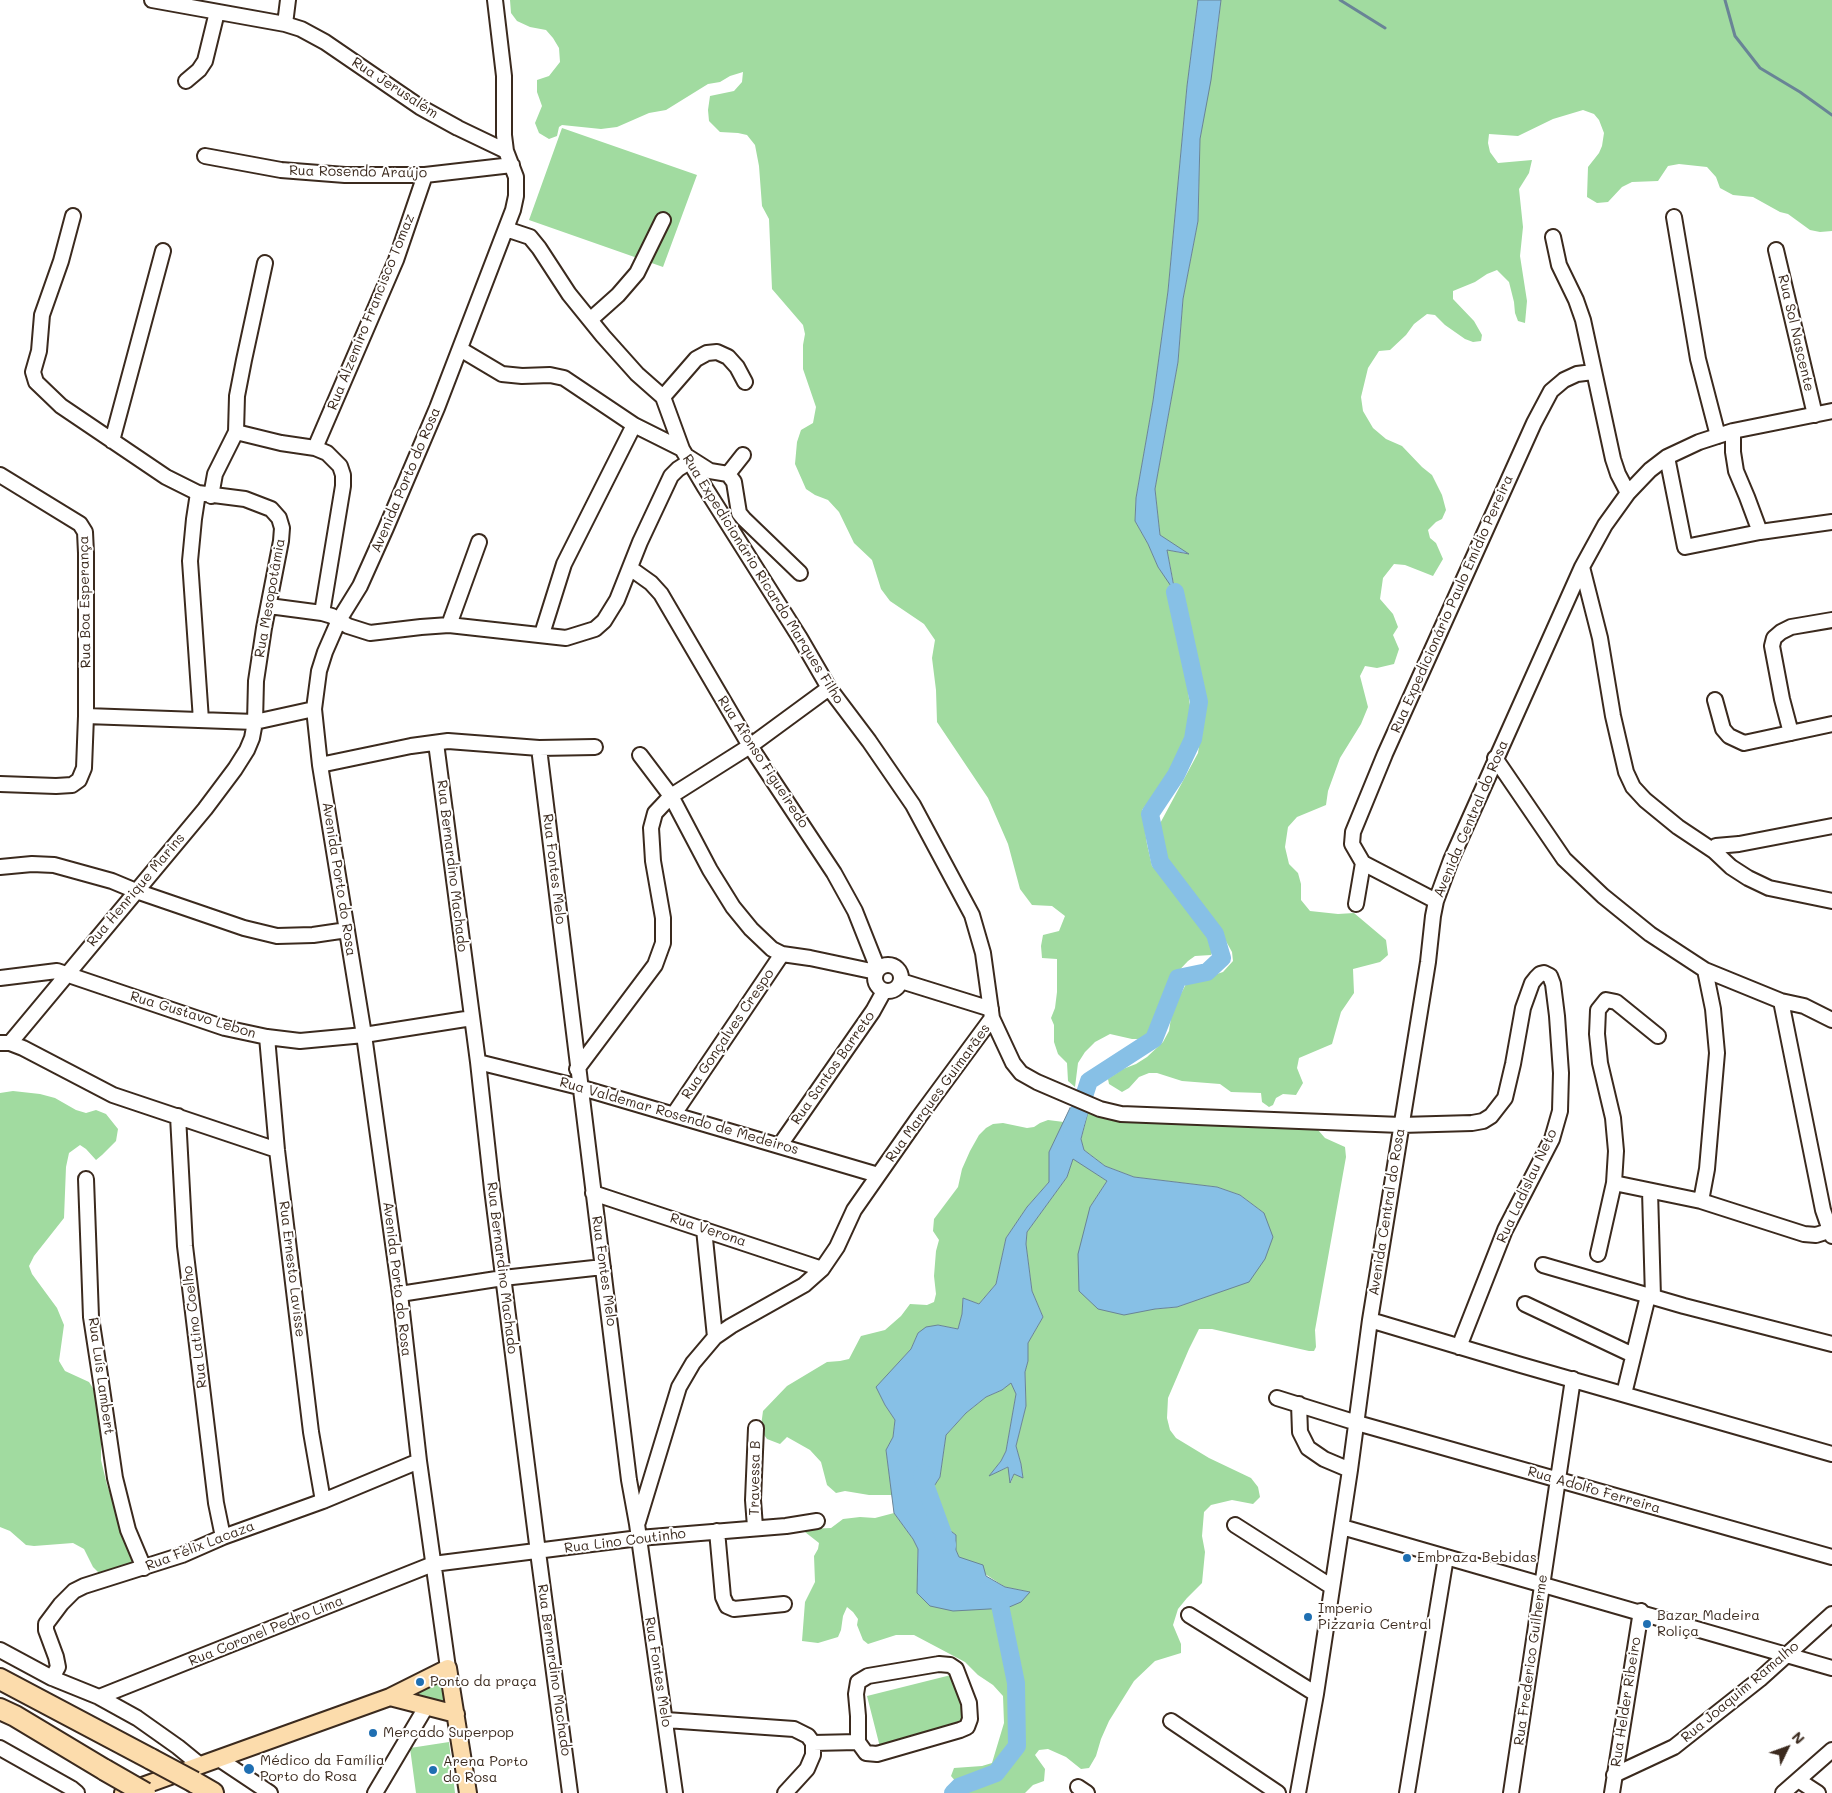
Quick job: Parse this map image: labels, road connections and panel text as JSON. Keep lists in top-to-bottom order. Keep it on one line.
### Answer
{"streets":{"main road":["Avenida Porto do Rosa"],"street":["Rua Jerusalém","Rua Rosendo Araújo","Rua Alzemiro Francisco Tomaz","Rua Sol Nascente","Rua Expedicionário Ricardo Marques Filho","Rua Mesopotâmia","Rua Boa Esperança","Rua Expedicionário Paulo Emídio Pereira","Rua Afonso Figueiredo","Avenida Central do Rosa","Rua Bernardino Machado","Rua Fontes Melo","Rua Henrique Marins","Rua Gustavo Lebon","Rua Gonçalves Crespo","Rua Santos Barreto","Rua Marques Guimarães","Rua Valdemar Rosendo de Medeiros","Rua Ladislau Neto","Rua Verona","Rua Ernesto Lavisse","Rua Latino Coelho","Rua Luís Lambert","Travessa B","Rua Adolfo Ferreira","Rua Lino Coutinho","Rua Félix Lacaza","Rua Coronel Pedro Lima","Rua Frederico Guilherme","Rua Joaquim Ramalho","Rua Helder Ribeiro"]},"crossings":[["Rua Jerusalém","Avenida Porto do Rosa"],["Rua Rosendo Araújo","Rua Alzemiro Francisco Tomaz"],["Rua Rosendo Araújo","Avenida Porto do Rosa"],["Rua Sol Nascente","Avenida Central do Rosa"],["Avenida Porto do Rosa","Rua Expedicionário Ricardo Marques Filho"],["Avenida Porto do Rosa","Rua Gustavo Lebon"],["Avenida Porto do Rosa","Rua Lino Coutinho"],["Avenida Porto do Rosa","Rua Félix Lacaza"],["Avenida Porto do Rosa","Rua Coronel Pedro Lima"],["Rua Expedicionário Ricardo Marques Filho","Rua Marques Guimarães"],["Rua Mesopotâmia","Rua Henrique Marins"],["Rua Afonso Figueiredo","Rua Santos Barreto"],["Avenida Central do Rosa","Rua Marques Guimarães"],["Avenida Central do Rosa","Rua Ladislau Neto"],["Avenida Central do Rosa","Rua Adolfo Ferreira"],["Rua Bernardino Machado","Rua Gustavo Lebon"],["Rua Bernardino Machado","Rua Valdemar Rosendo de Medeiros"],["Rua Bernardino Machado","Rua Lino Coutinho"],["Rua Fontes Melo","Rua Marques Guimarães"],["Rua Fontes Melo","Rua Valdemar Rosendo de Medeiros"],["Rua Fontes Melo","Rua Verona"],["Rua Fontes Melo","Rua Lino Coutinho"],["Rua Henrique Marins","Rua Gustavo Lebon"],["Rua Gustavo Lebon","Rua Ernesto Lavisse"],["Rua Gonçalves Crespo","Rua Valdemar Rosendo de Medeiros"],["Rua Santos Barreto","Rua Valdemar Rosendo de Medeiros"],["Rua Marques Guimarães","Rua Valdemar Rosendo de Medeiros"],["Rua Marques Guimarães","Rua Ladislau Neto"],["Rua Marques Guimarães","Rua Verona"],["Rua Marques Guimarães","Rua Lino Coutinho"],["Rua Ernesto Lavisse","Rua Félix Lacaza"],["Rua Latino Coelho","Rua Félix Lacaza"],["Rua Luís Lambert","Rua Félix Lacaza"],["Travessa B","Rua Lino Coutinho"],["Rua Adolfo Ferreira","Rua Frederico Guilherme"],["Rua Lino Coutinho","Rua Coronel Pedro Lima"],["Rua Joaquim Ramalho","Rua Helder Ribeiro"]],"places":["Embraza Bebidas","Imperio Pizzaria Central","Bazar Madeira Roliça","Ponto da praça","Mercado Superpop","Médico da Família Porto do Rosa","Arena Porto do Rosa"],"north":"top right"}
